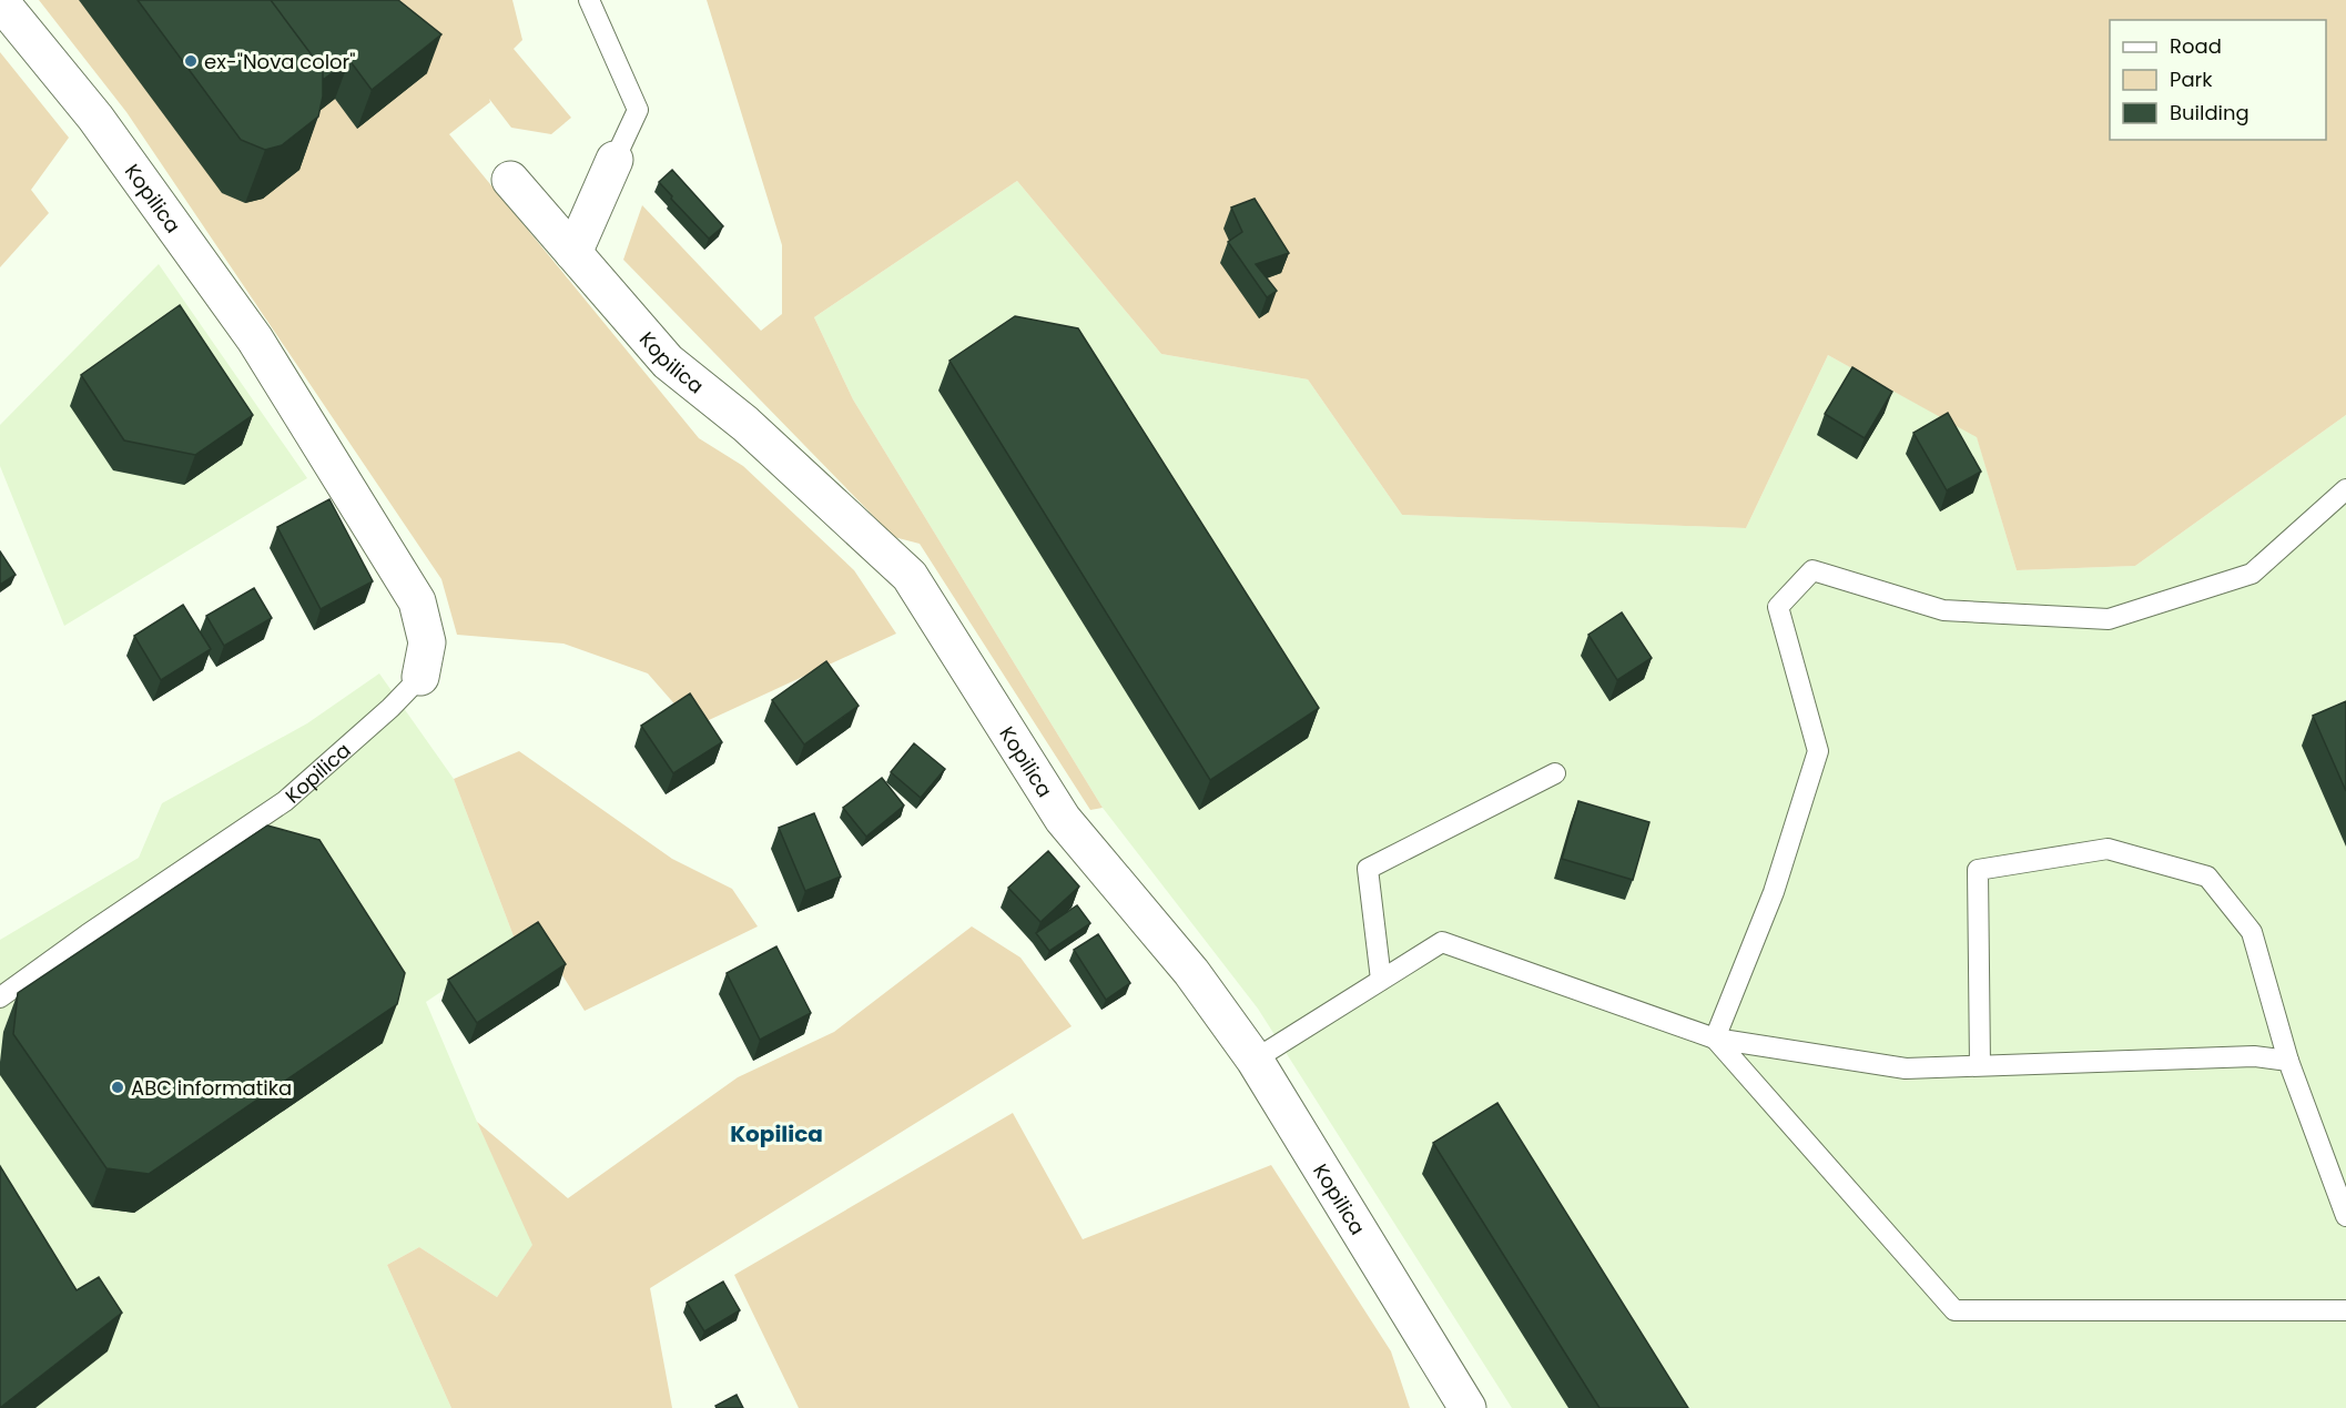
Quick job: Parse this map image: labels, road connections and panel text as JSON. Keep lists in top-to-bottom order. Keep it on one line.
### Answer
{"streets":{"street":["Kopilica"]},"districts":["Kopilica"],"places":["ex-\"Nova color\"","ABC informatika"],"legend":["Road","Park","Building"]}
